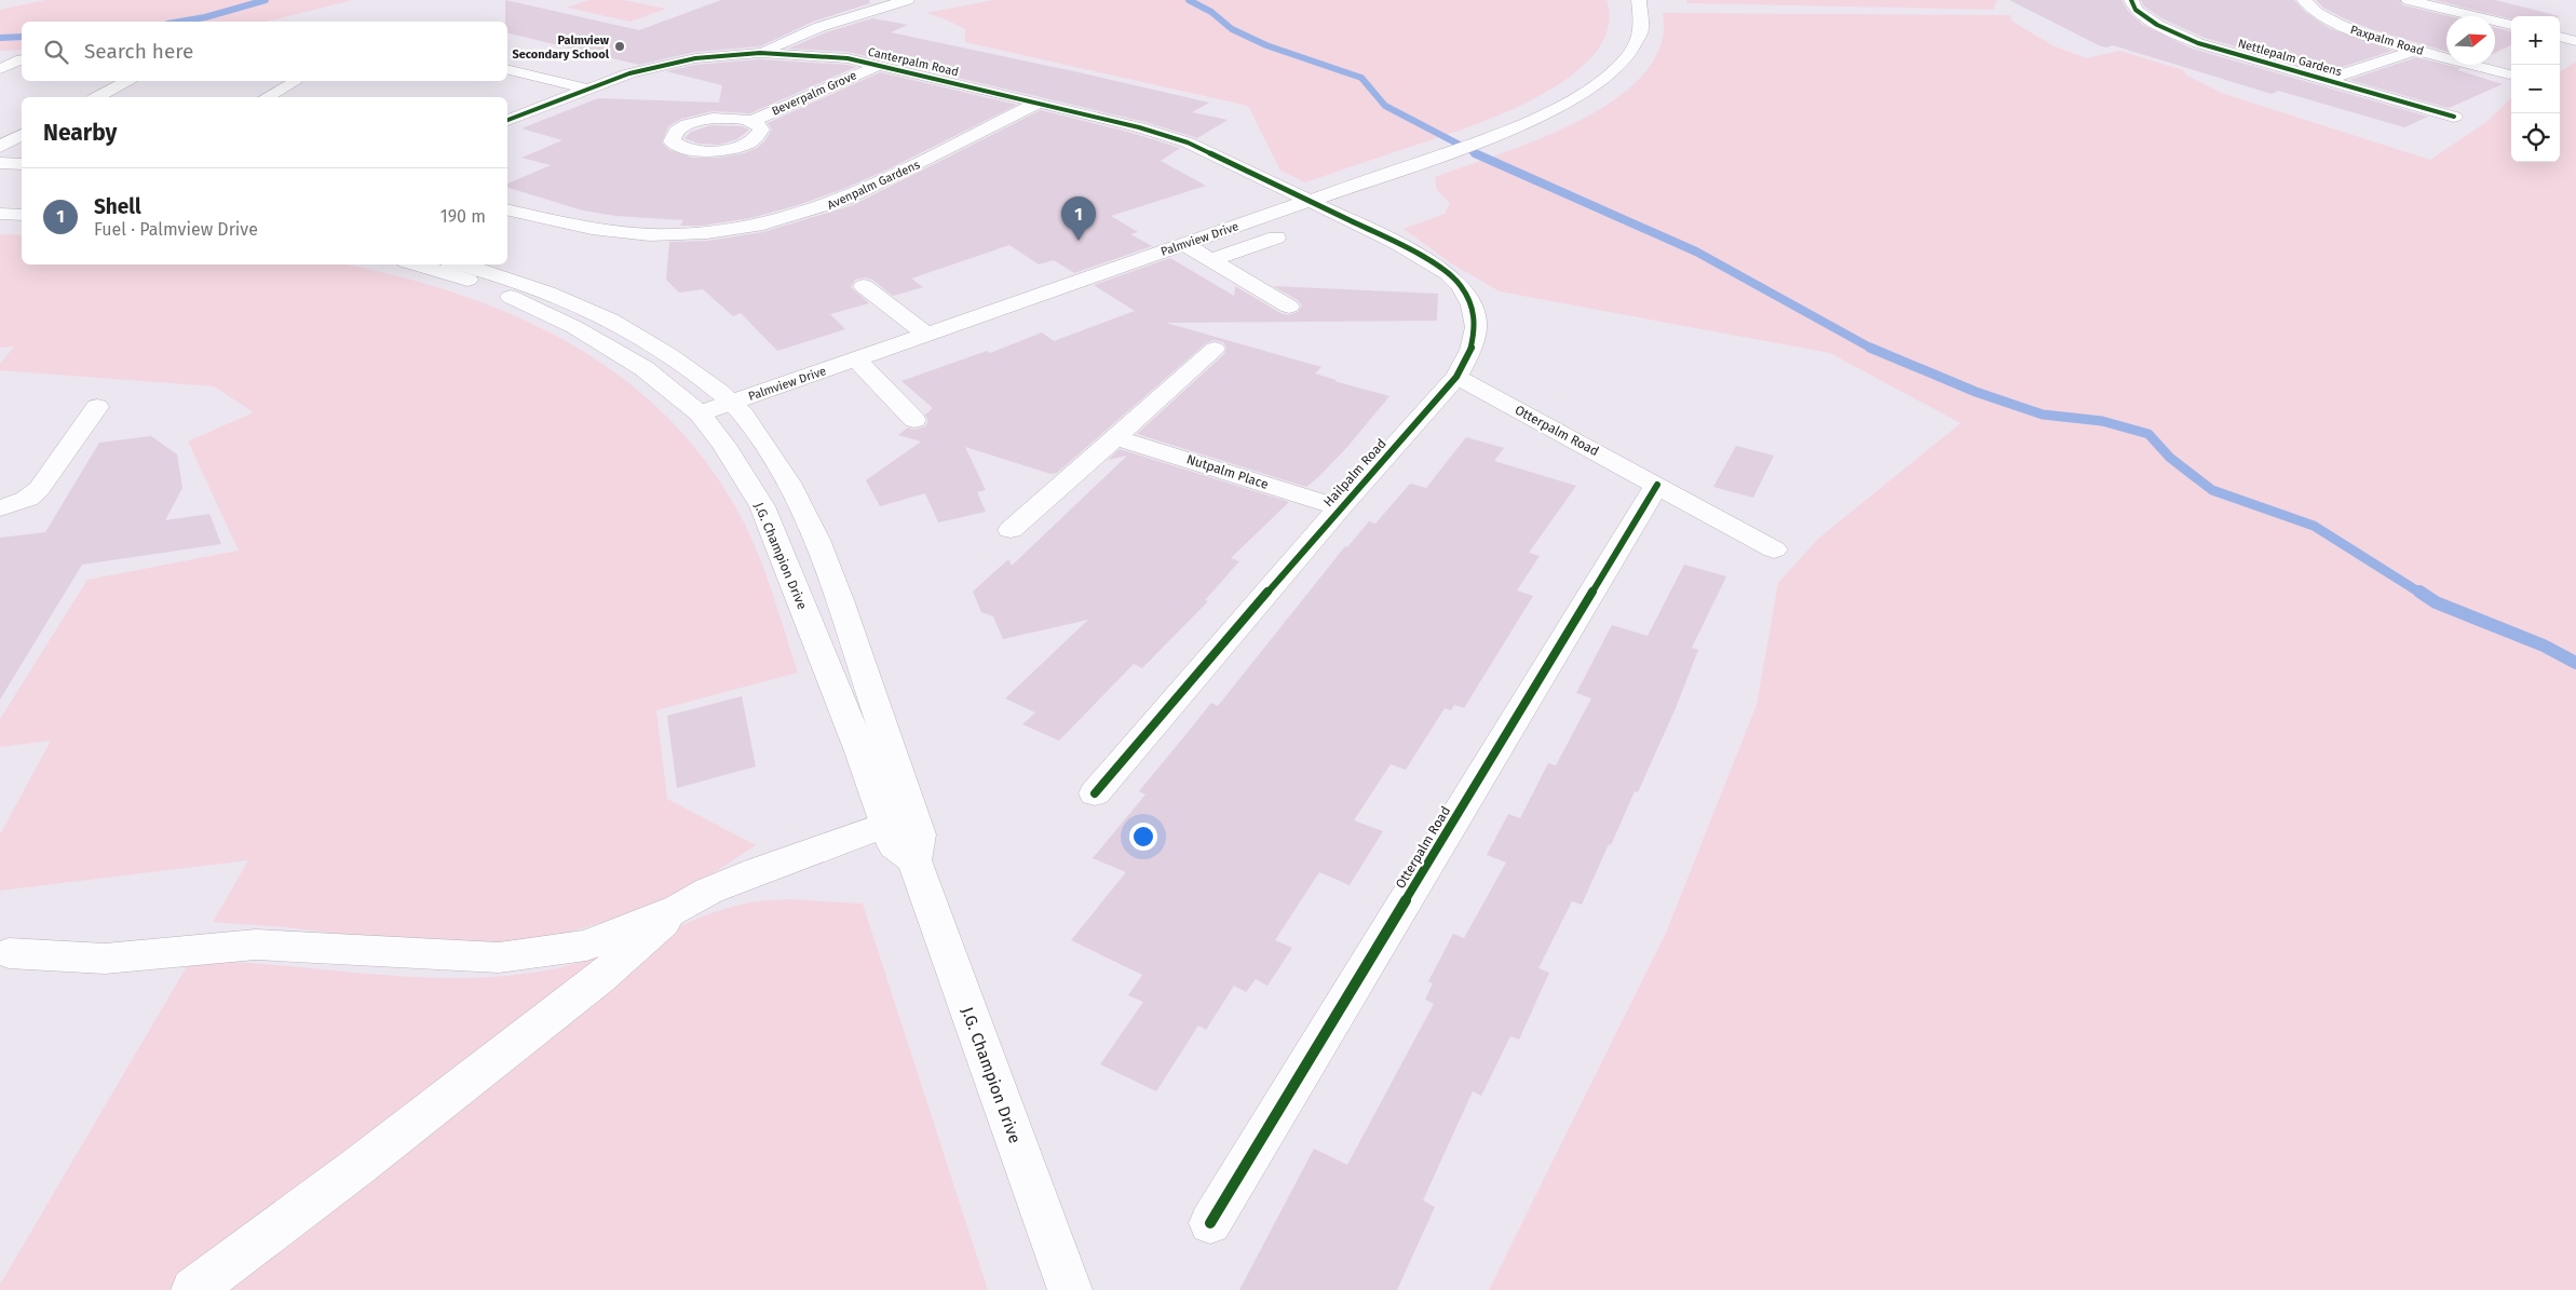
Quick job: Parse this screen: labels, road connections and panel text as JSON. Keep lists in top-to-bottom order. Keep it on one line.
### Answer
{"streets":{"street":["Paxpalm Road","Nettlepalm Gardens","Canterpalm Road","Beverpalm Grove","Avenpalm Gardens","Palmview Drive","Otterpalm Road","Nutpalm Place","Hailpalm Road","J.G. Champion Drive"]},"crossings":[["Paxpalm Road","Nettlepalm Gardens"],["Canterpalm Road","Beverpalm Grove"],["Canterpalm Road","Avenpalm Gardens"],["Canterpalm Road","Palmview Drive"],["Canterpalm Road","Hailpalm Road"],["Palmview Drive","Hailpalm Road"],["Palmview Drive","J.G. Champion Drive"],["Otterpalm Road","Hailpalm Road"],["Nutpalm Place","Hailpalm Road"]],"places":["Palmview Secondary School"],"north":"right","page":{"map_buttons":["+","−"],"search":"Search here","heading":"Nearby","list":[{"mark":"1","name":"Shell","note":"Fuel · Palmview Drive","value":"190 m"}],"pins":"1"}}
